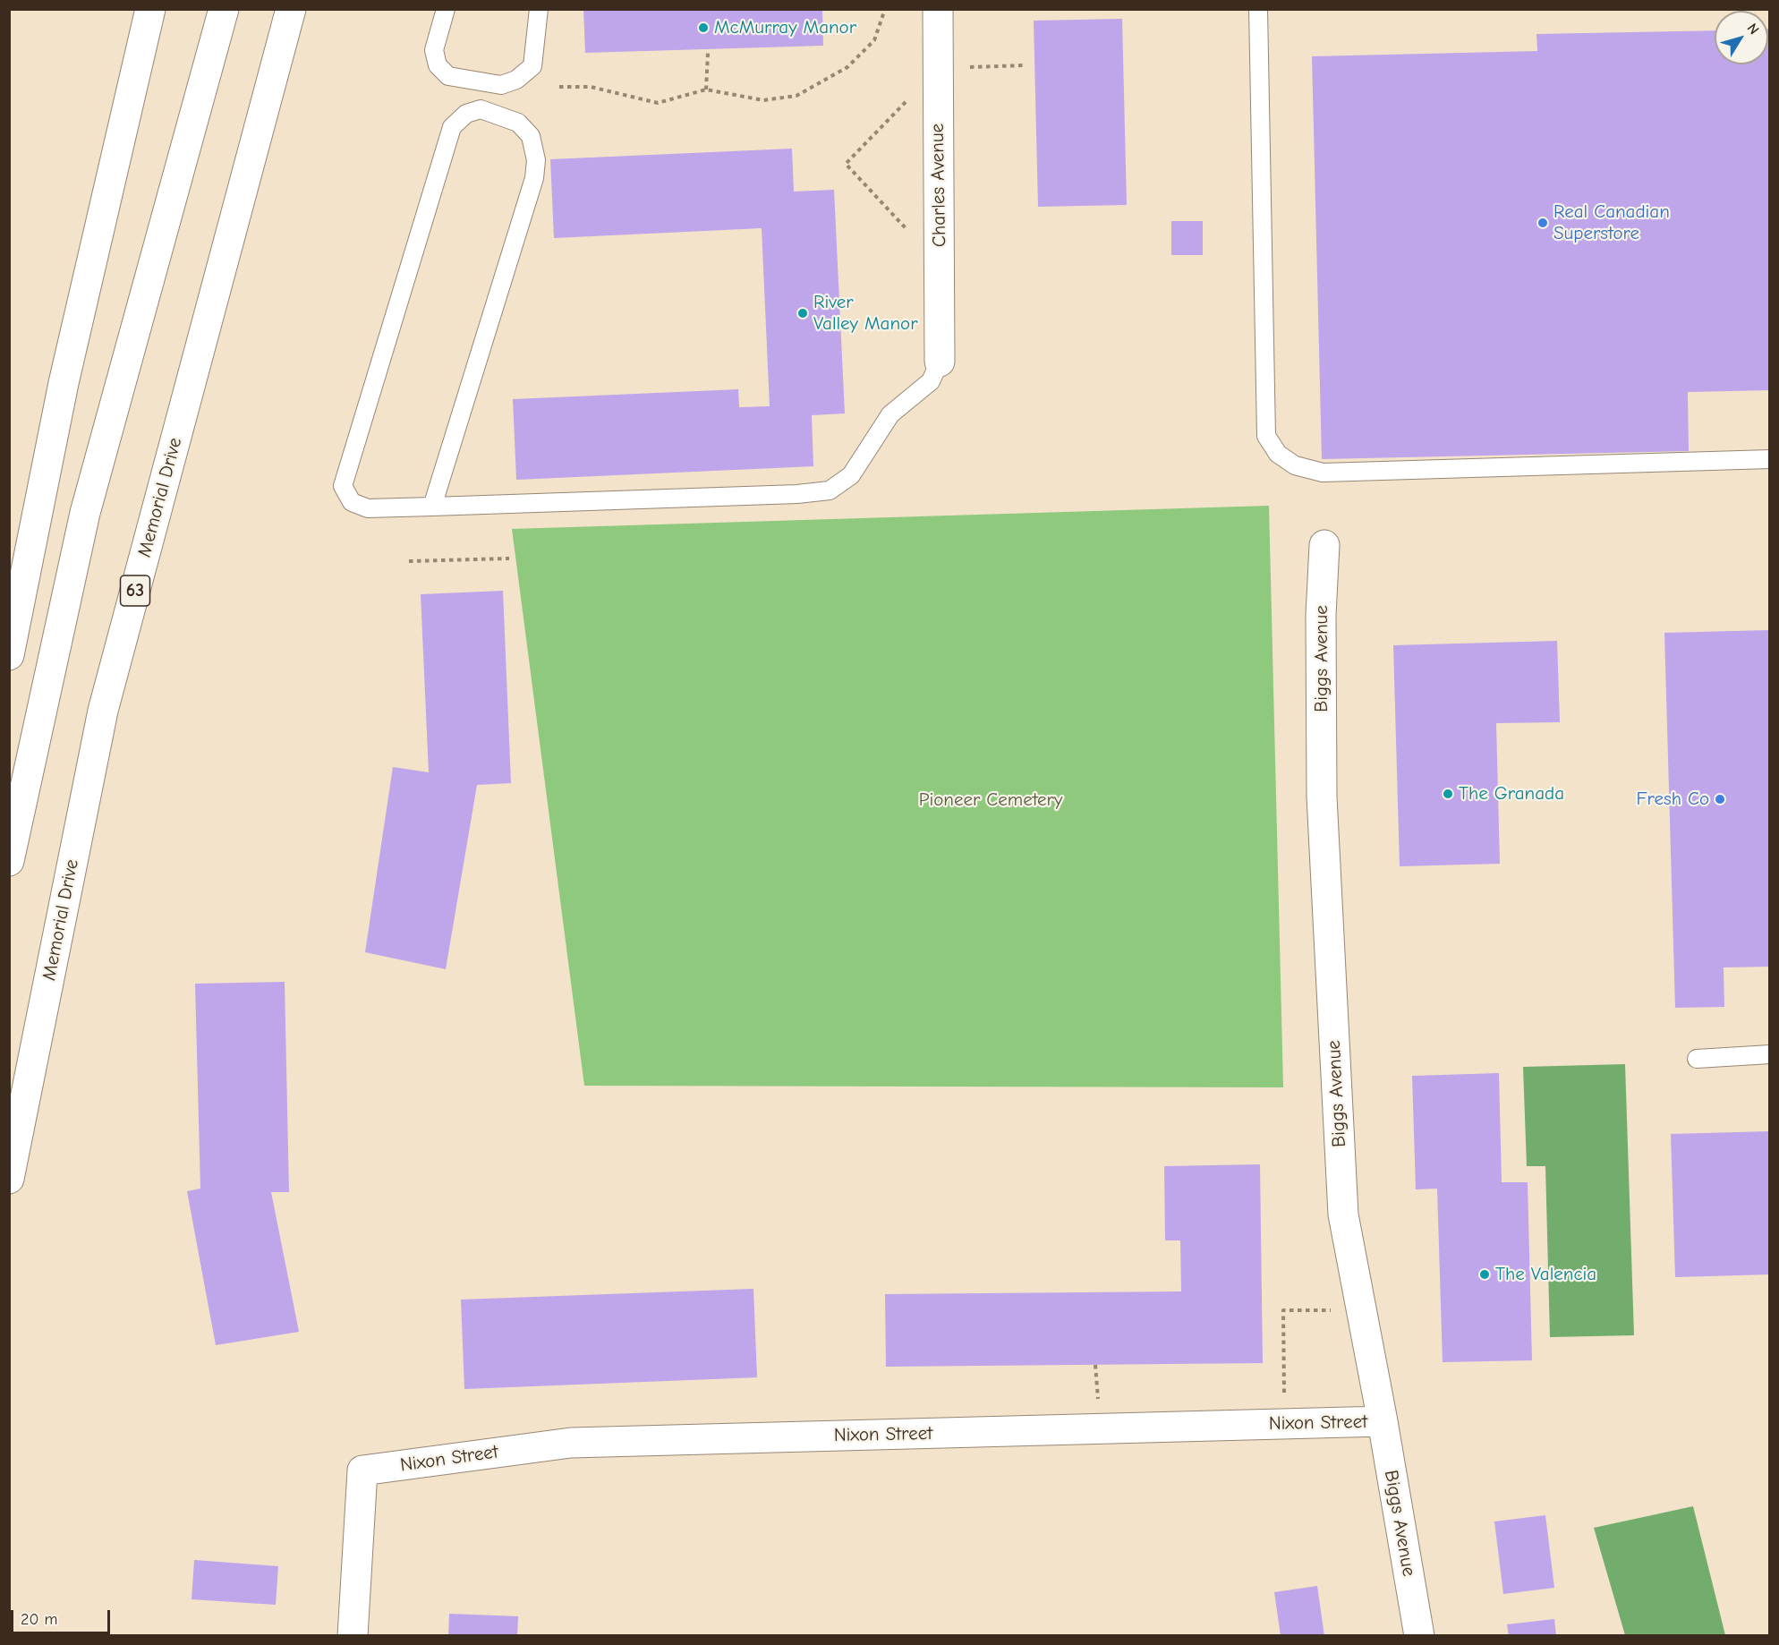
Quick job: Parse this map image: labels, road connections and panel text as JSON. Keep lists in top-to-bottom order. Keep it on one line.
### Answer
{"streets":{"main road":["Charles Avenue","Memorial Drive","63","Biggs Avenue","Nixon Street"]},"crossings":[["Biggs Avenue","Nixon Street"]],"parks":["Pioneer Cemetery"],"places":["McMurray Manor","Real Canadian Superstore","River Valley Manor","The Granada","Fresh Co","The Valencia"],"scale_bar":"20 m","north":"top right"}
